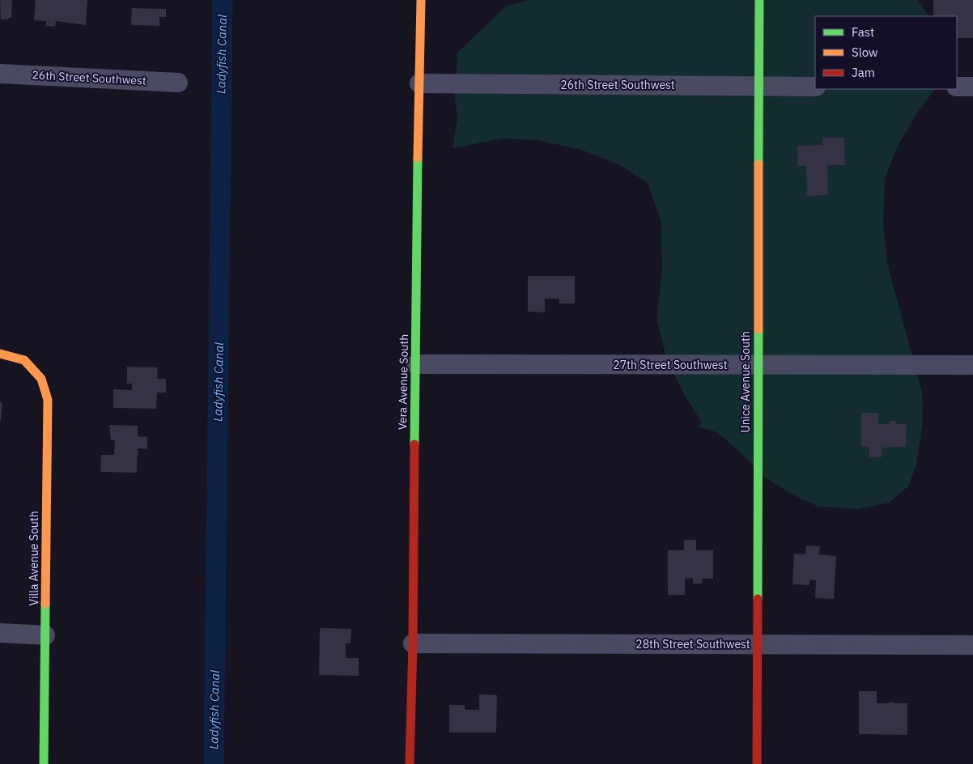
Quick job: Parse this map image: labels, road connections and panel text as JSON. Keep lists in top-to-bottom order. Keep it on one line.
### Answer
{"streets":{"street":["26th Street Southwest","27th Street Southwest","Vera Avenue South","Unice Avenue South","Villa Avenue South","28th Street Southwest"]},"crossings":[["26th Street Southwest","Vera Avenue South"],["26th Street Southwest","Unice Avenue South"],["27th Street Southwest","Vera Avenue South"],["27th Street Southwest","Unice Avenue South"],["Vera Avenue South","28th Street Southwest"],["Unice Avenue South","28th Street Southwest"]],"water":["Ladyfish Canal"],"legend":["Fast","Slow","Jam"]}
